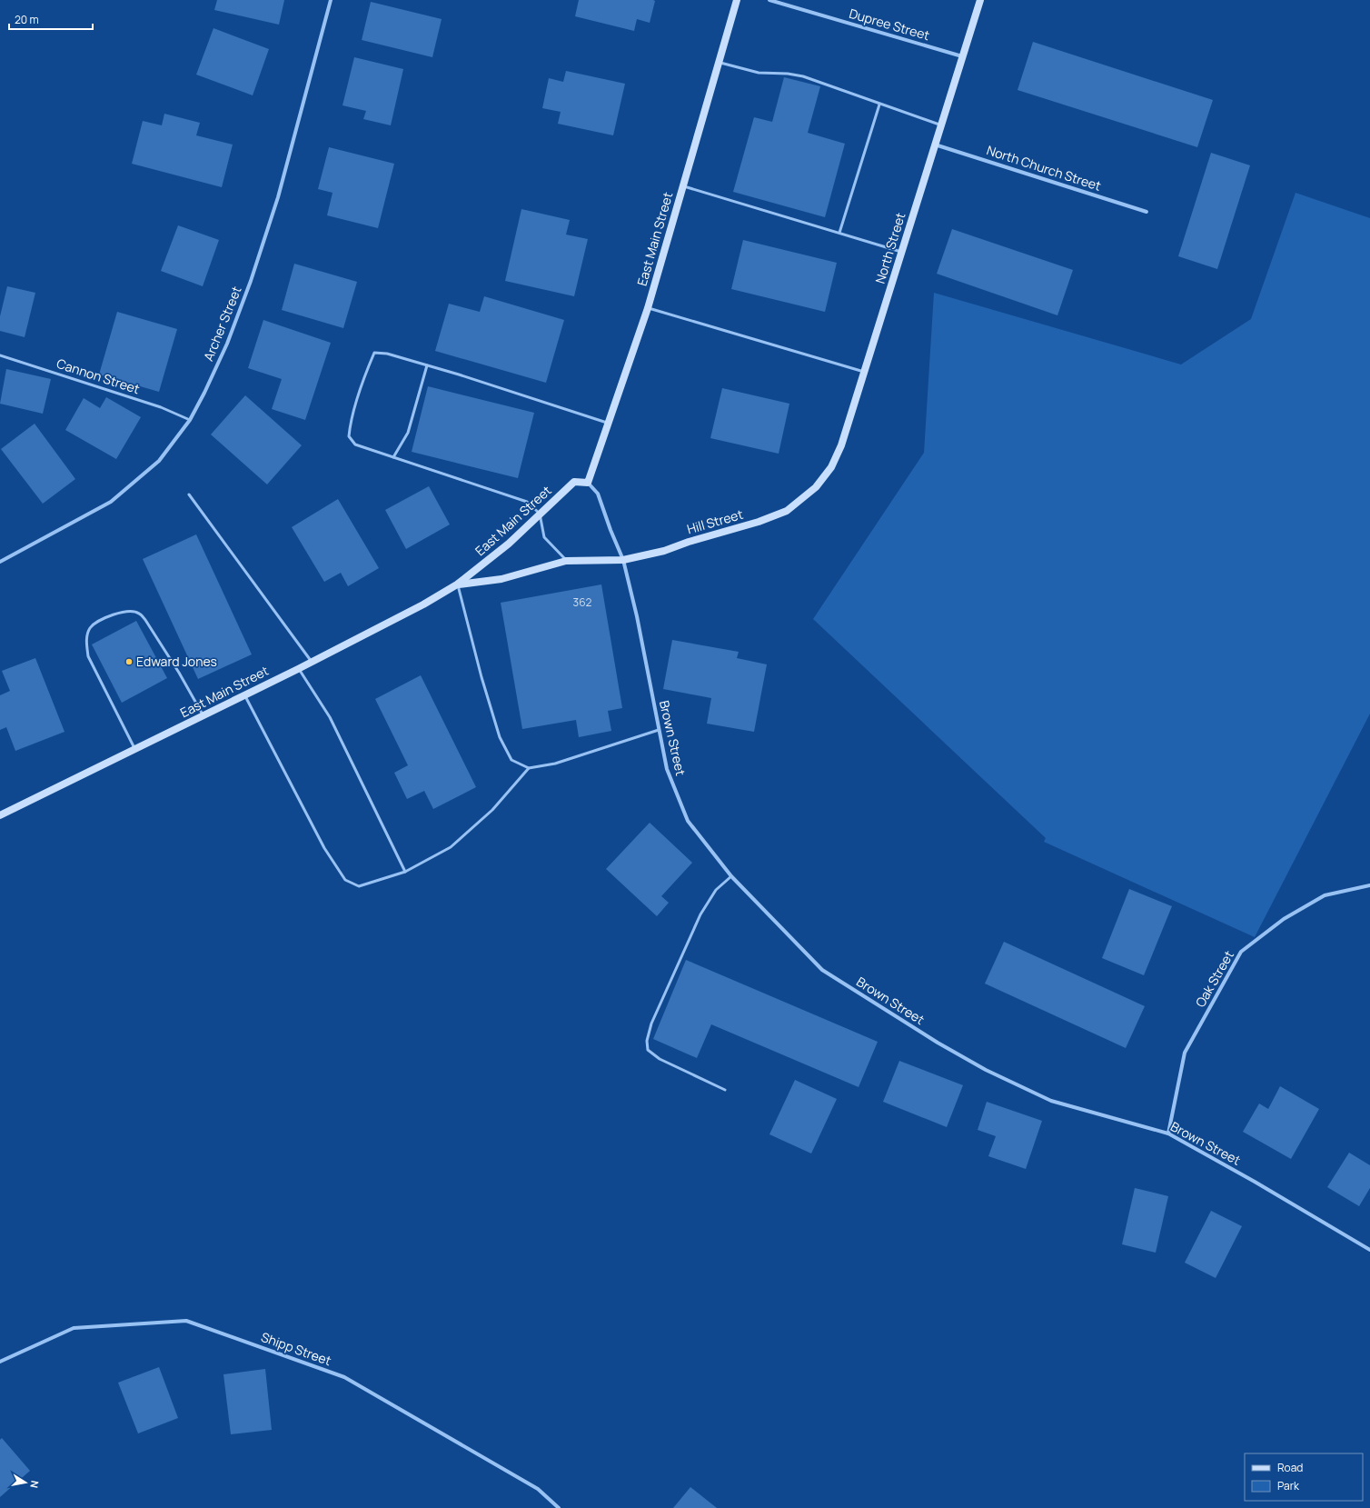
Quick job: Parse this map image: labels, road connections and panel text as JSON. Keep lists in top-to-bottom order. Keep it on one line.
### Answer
{"streets":{"main road":["East Main Street","North Street","Hill Street"],"street":["Dupree Street","North Church Street","Archer Street","Brown Street","Oak Street","Shipp Street"],"lane":["Cannon Street"]},"crossings":[["Dupree Street","North Street"],["North Church Street","North Street"],["East Main Street","Hill Street"],["East Main Street","Brown Street"],["North Street","Hill Street"],["Archer Street","Cannon Street"],["Hill Street","Brown Street"],["Brown Street","Oak Street"]],"places":["Edward Jones"],"house_numbers":["362"],"legend":["Road","Park"],"scale_bar":"20 m","north":"right"}
